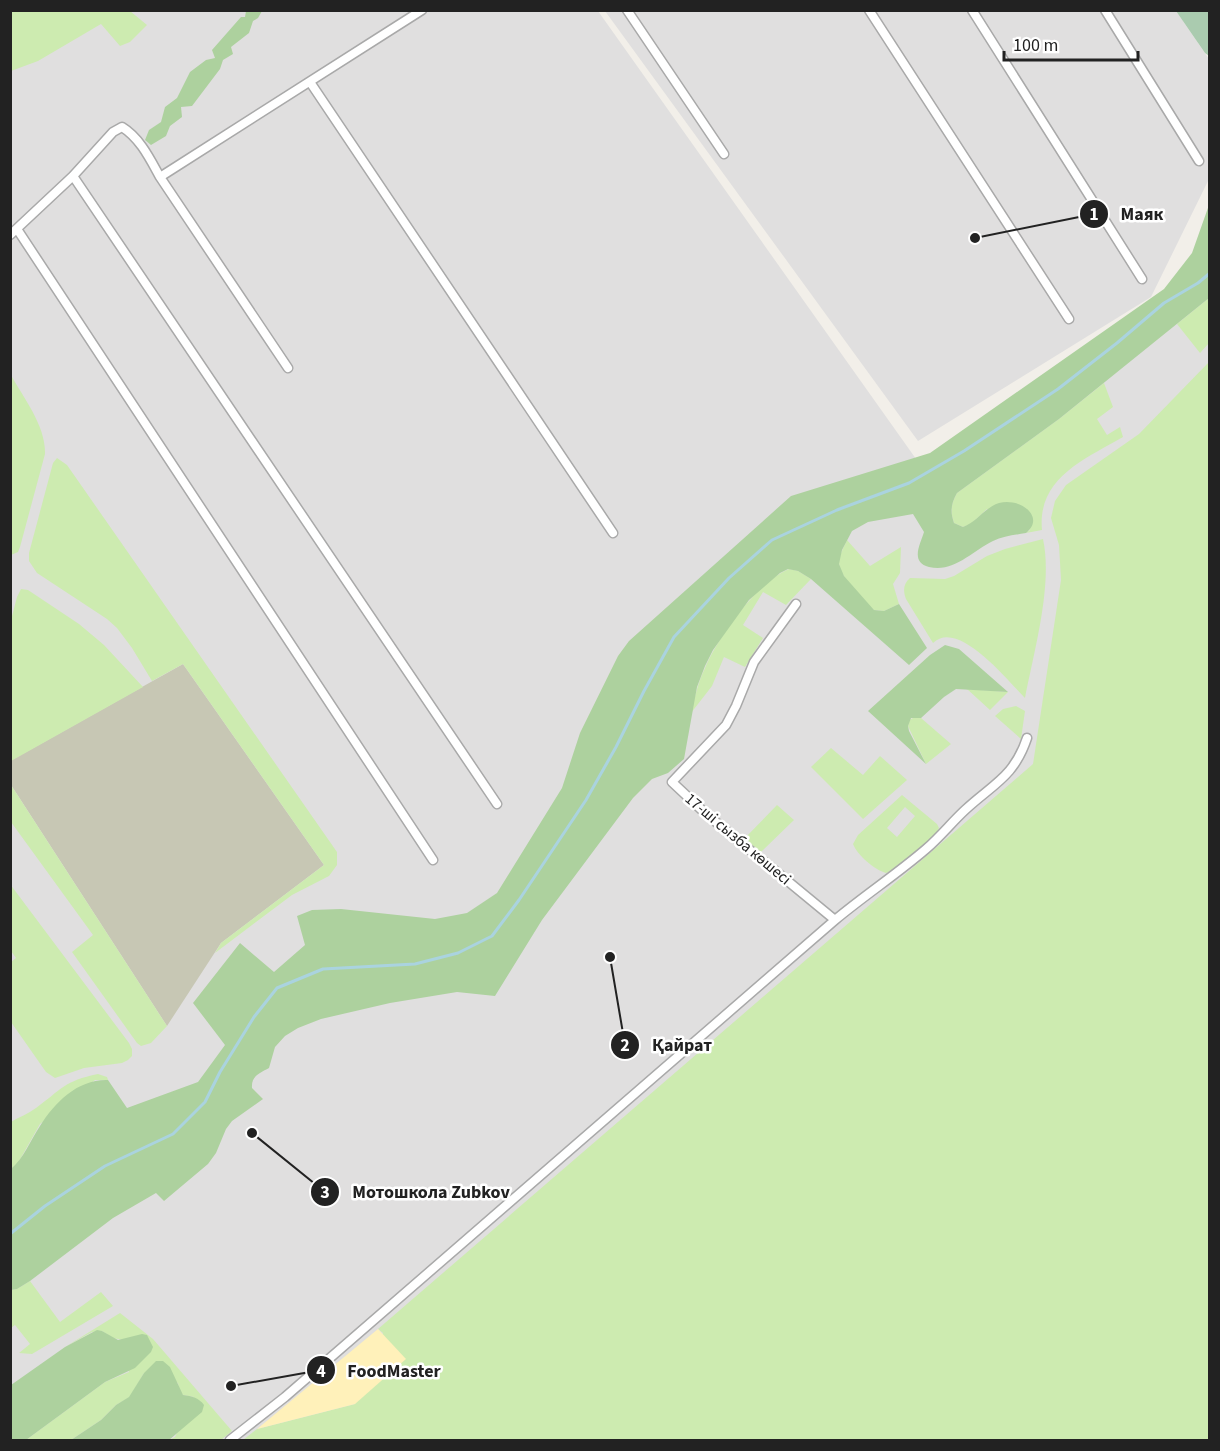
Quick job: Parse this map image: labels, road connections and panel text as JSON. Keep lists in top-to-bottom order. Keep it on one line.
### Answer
{"streets":{"street":["17-ші сызба көшесі"]},"places":["Маяк","Қайрат","Мотошкола Zubkov","FoodMaster"],"scale_bar":"100 m"}
